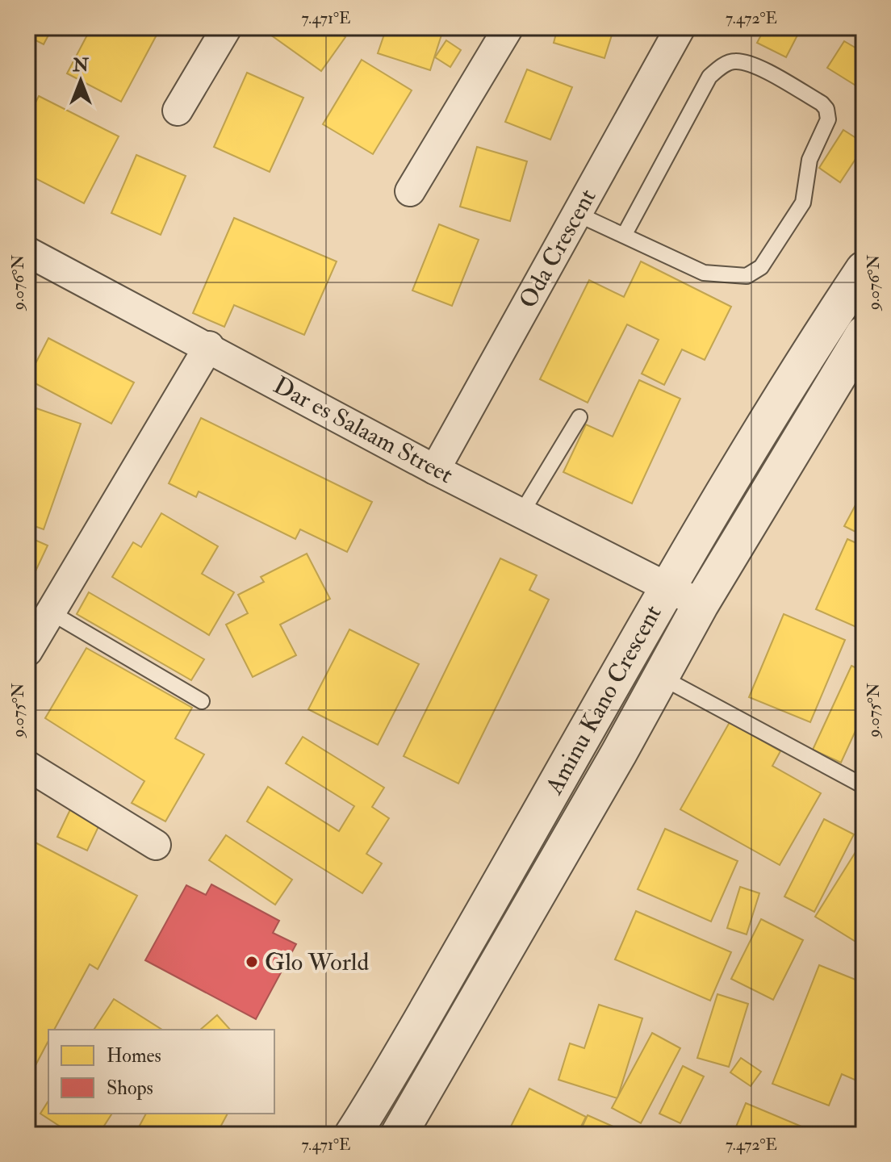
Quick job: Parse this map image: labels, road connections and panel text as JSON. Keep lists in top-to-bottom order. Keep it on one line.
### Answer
{"streets":{"street":["Oda Crescent","Dar es Salaam Street","Aminu Kano Crescent"]},"crossings":[["Oda Crescent","Dar es Salaam Street"],["Dar es Salaam Street","Aminu Kano Crescent"]],"places":["Glo World"],"legend":["Homes","Shops"],"north":"top","coordinates":["7.471°E","7.472°E","9.076°N","9.075°N"]}
